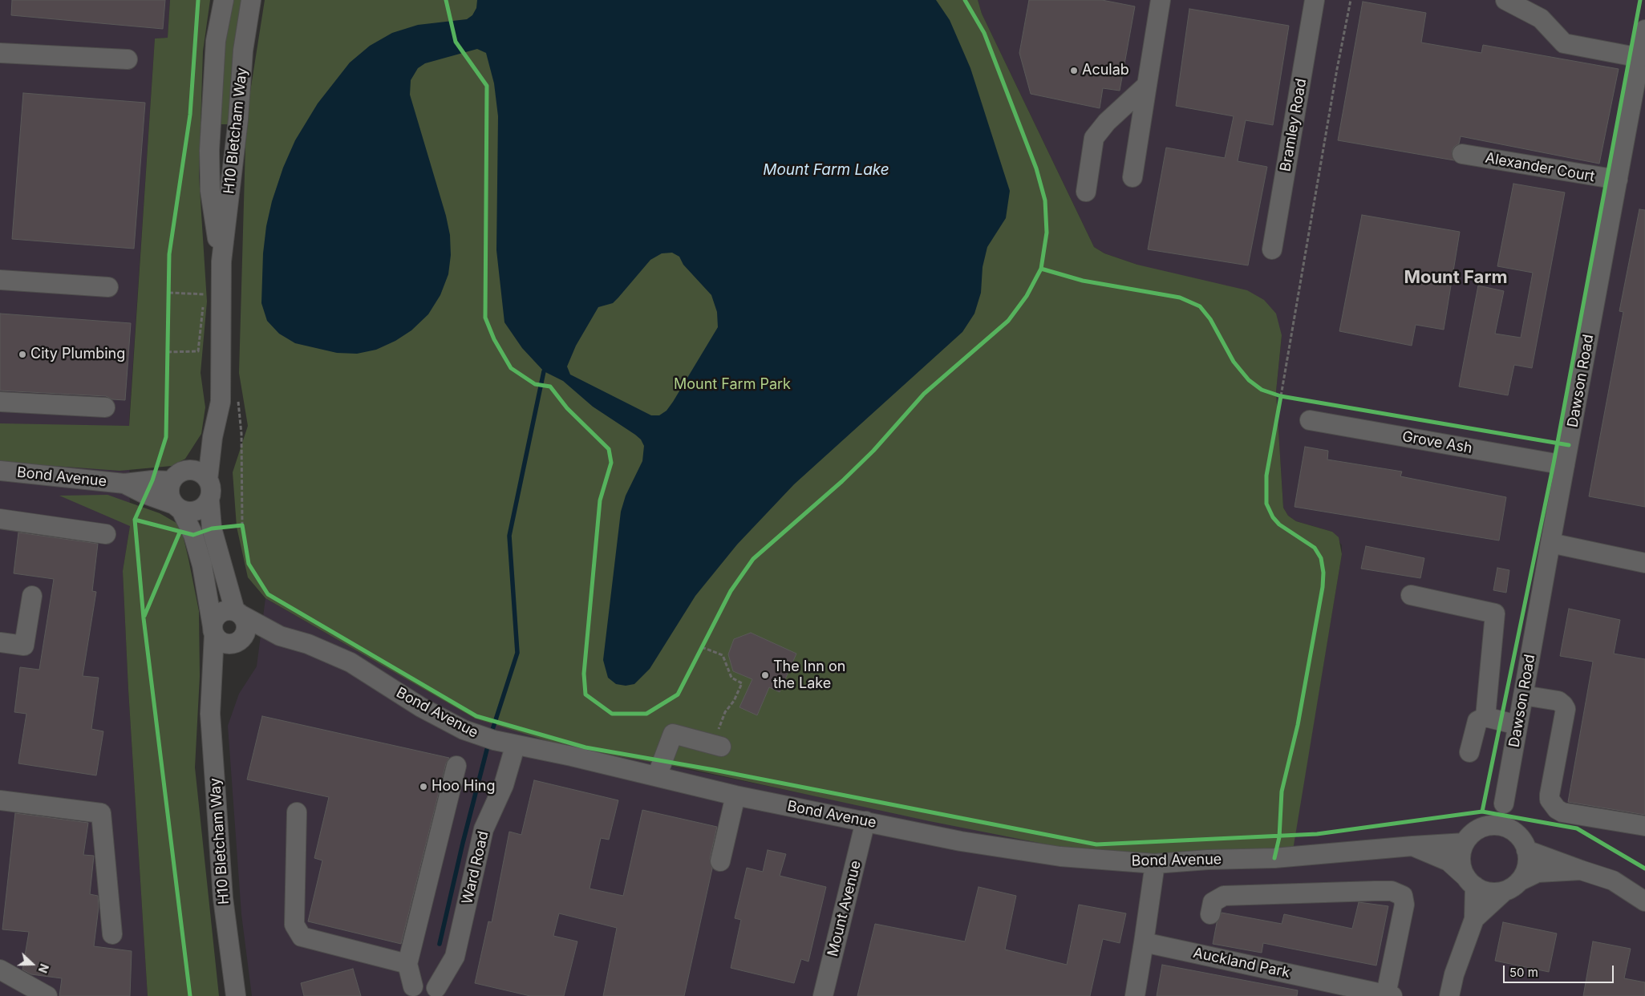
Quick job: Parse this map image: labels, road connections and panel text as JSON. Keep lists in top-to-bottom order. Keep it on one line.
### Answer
{"streets":{"street":["Bramley Road","H10 Bletcham Way","Alexander Court","Dawson Road","Grove Ash","Bond Avenue","Ward Road","Mount Avenue","Auckland Park"]},"crossings":[["H10 Bletcham Way","Bond Avenue"],["Alexander Court","Dawson Road"],["Dawson Road","Grove Ash"],["Dawson Road","Bond Avenue"],["Bond Avenue","Ward Road"],["Bond Avenue","Mount Avenue"]],"districts":["Mount Farm"],"water":["Mount Farm Lake"],"parks":["Mount Farm Park"],"places":["Aculab","City Plumbing","The Inn on the Lake","Hoo Hing"],"scale_bar":"50 m","north":"right"}
